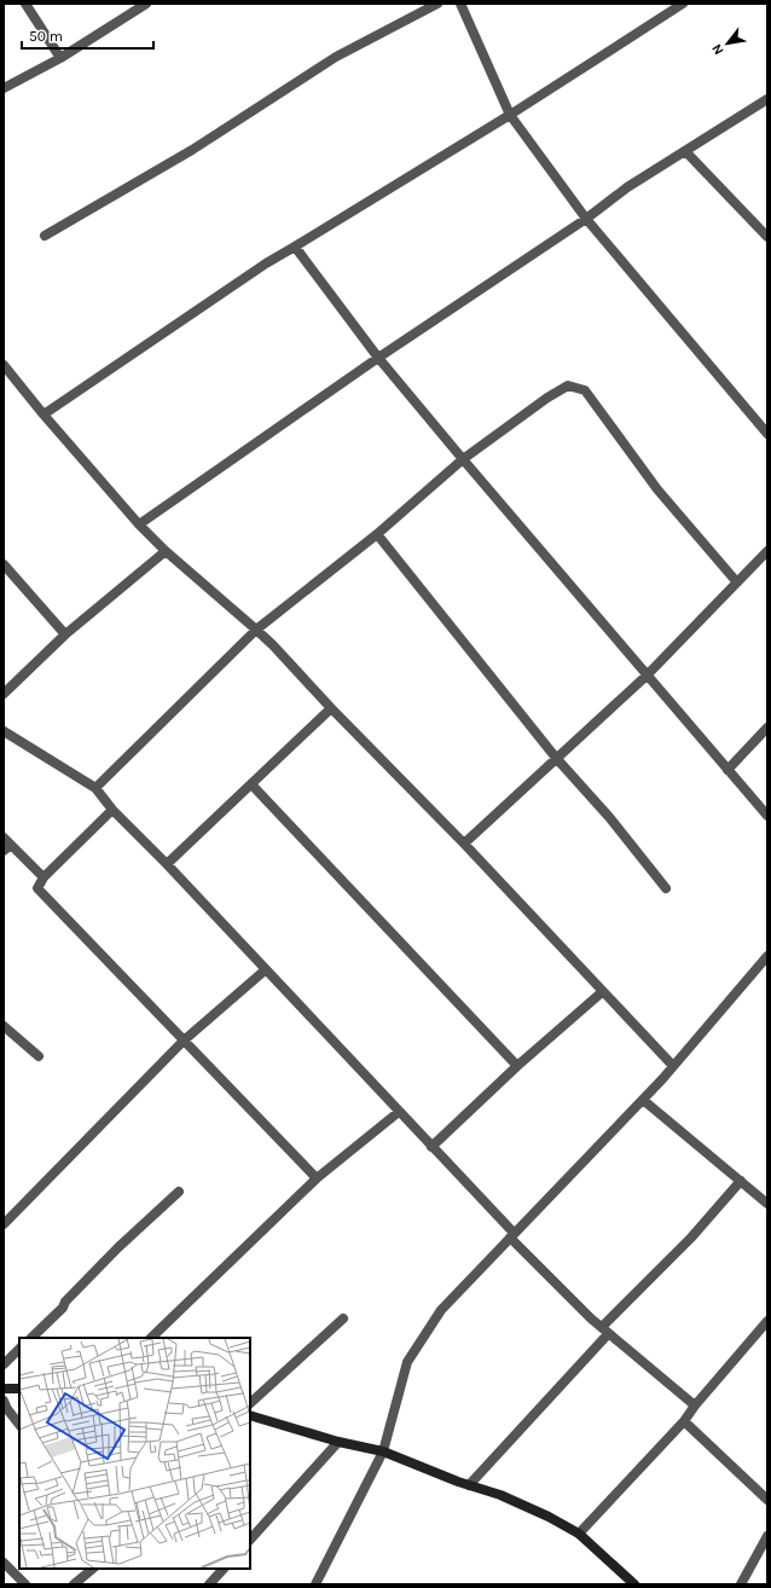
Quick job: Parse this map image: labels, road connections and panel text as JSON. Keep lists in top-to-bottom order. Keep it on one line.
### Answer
{"scale_bar":"50 m","north":"bottom left"}
